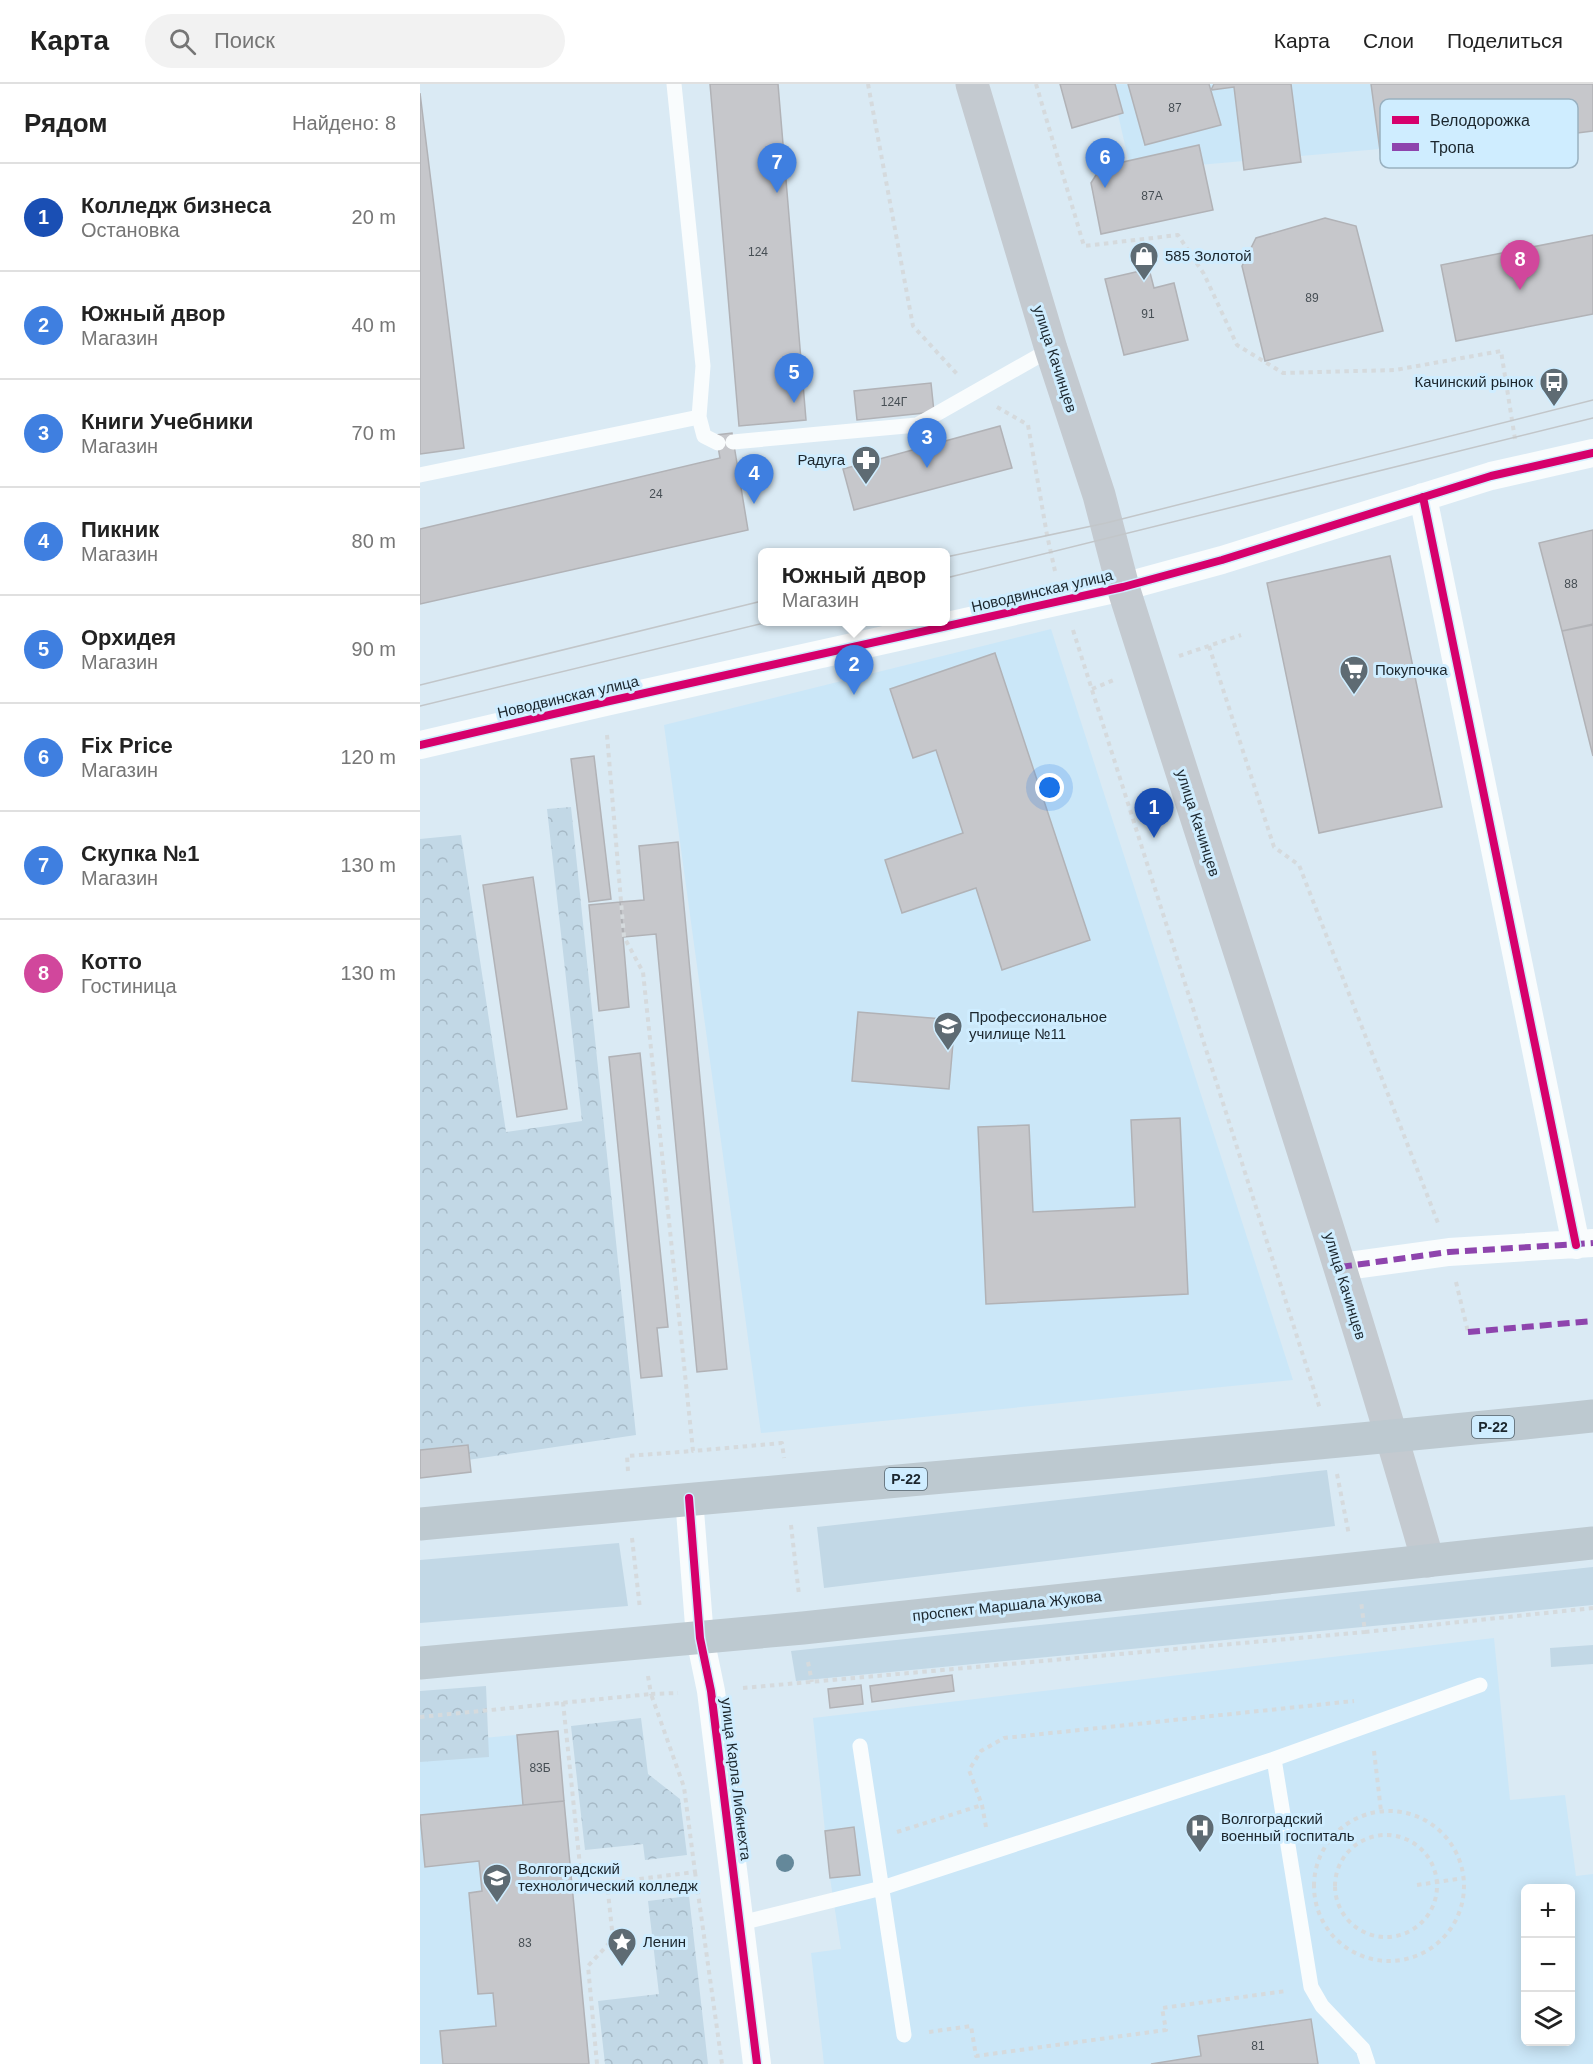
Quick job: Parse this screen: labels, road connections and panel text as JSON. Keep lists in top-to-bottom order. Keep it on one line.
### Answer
{"streets":{"highway":["Р-22","проспект Маршала Жукова"],"main road":["улица Качинцев"],"street":["Новодвинская улица","улица Карла Либкнехта"]},"crossings":[["улица Качинцев","Новодвинская улица"],["улица Качинцев","Р-22"],["улица Качинцев","проспект Маршала Жукова"],["Р-22","улица Карла Либкнехта"],["проспект Маршала Жукова","улица Карла Либкнехта"]],"places":{"shop":["585 Золотой"],"bus stop":["Качинский рынок"],"pharmacy":["Радуга"],"supermarket":["Покупочка"],"school or university":["Профессиональное училище №11","Волгоградский технологический колледж"],"hospital":["Волгоградский военный госпиталь"],"place":["Ленин"]},"house_numbers":["87","87А","124","89","91","124Г","24","88","83Б","83","81"],"legend":["Велодорожка","Тропа"],"page":{"header":"Карта","search":"Поиск","nav":["Карта","Слои","Поделиться"],"heading":["Рядом","Найдено: 8"],"pins":["6","7","8","5","3","4","2","1"],"list":[{"mark":"1","name":"Колледж бизнеса","note":"Остановка","value":"20 m"},{"mark":"2","name":"Южный двор","note":"Магазин","value":"40 m"},{"mark":"3","name":"Книги Учебники","note":"Магазин","value":"70 m"},{"mark":"4","name":"Пикник","note":"Магазин","value":"80 m"},{"mark":"5","name":"Орхидея","note":"Магазин","value":"90 m"},{"mark":"6","name":"Fix Price","note":"Магазин","value":"120 m"},{"mark":"7","name":"Скупка №1","note":"Магазин","value":"130 m"},{"mark":"8","name":"Котто","note":"Гостиница","value":"130 m"}],"popup":["Южный двор","Магазин"],"map_buttons":["+","−"]}}
